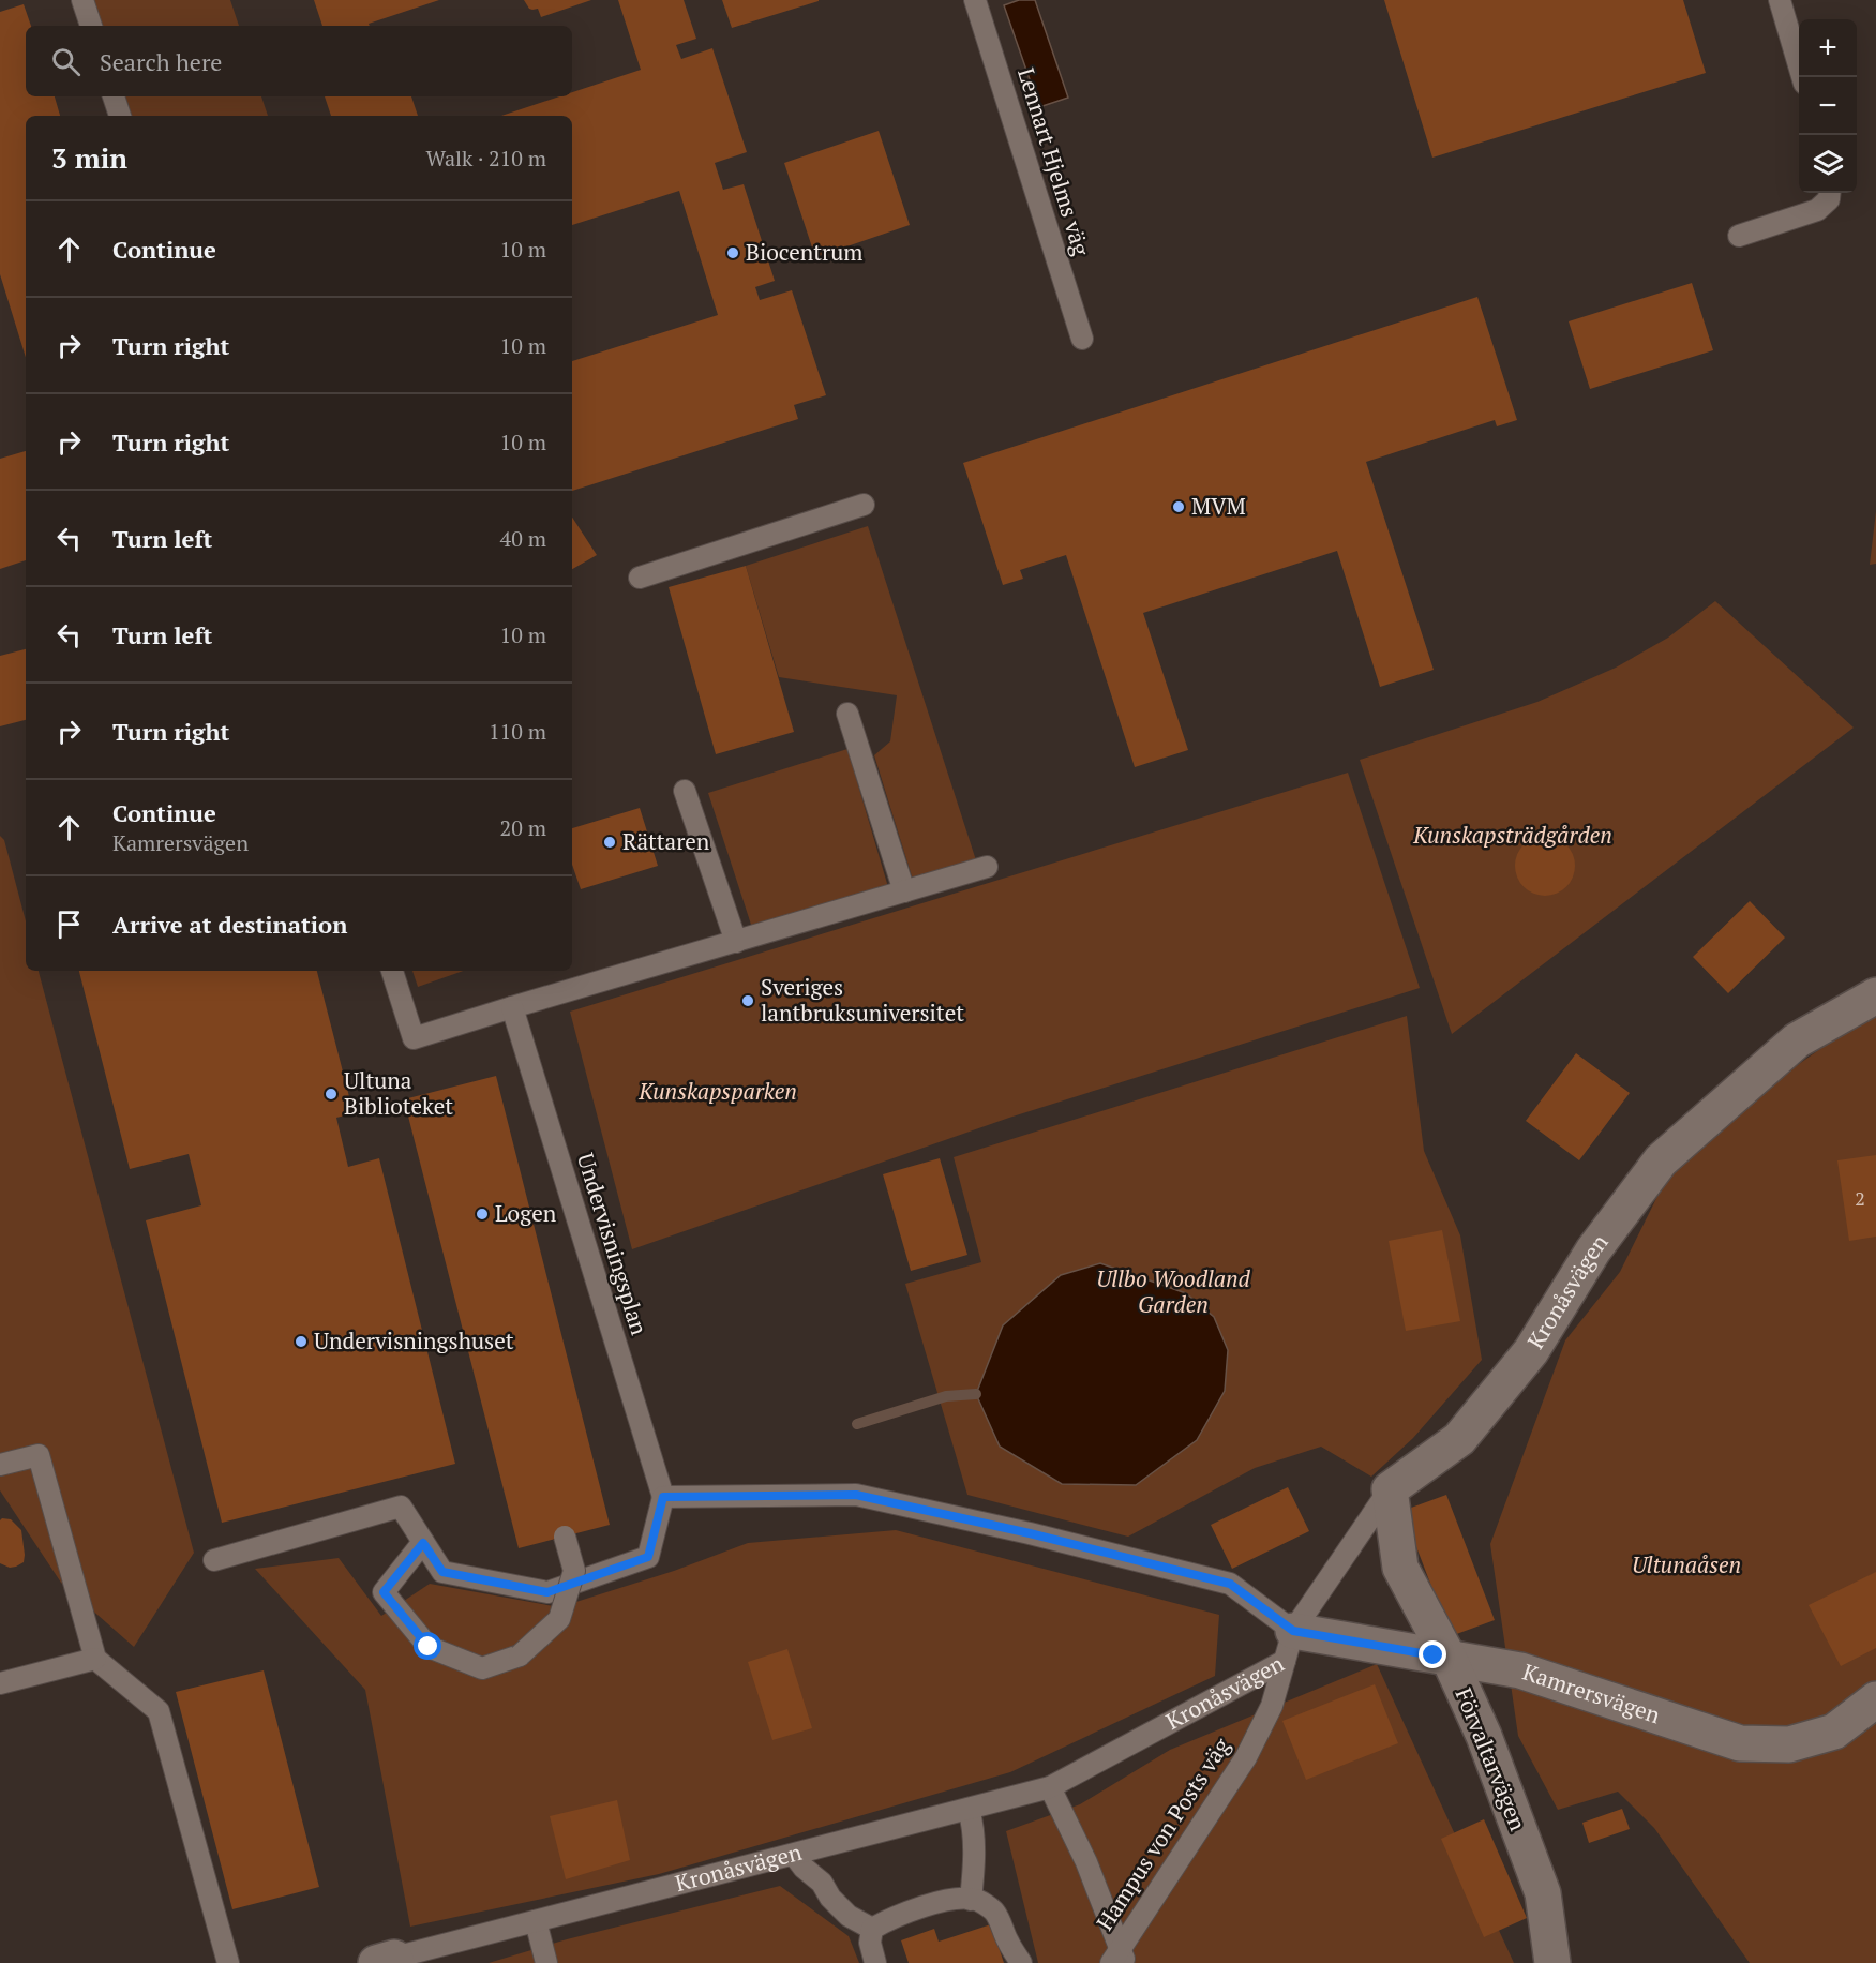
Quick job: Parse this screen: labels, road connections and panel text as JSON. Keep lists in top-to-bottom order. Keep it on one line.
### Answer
{"streets":{"street":["Kronåsvägen","Kamrersvägen","Förvaltarvägen"],"lane":["Lennart Hjelms väg","Undervisningsplan","Hampus von Posts väg"]},"crossings":[["Kronåsvägen","Kamrersvägen"],["Kronåsvägen","Förvaltarvägen"],["Kronåsvägen","Hampus von Posts väg"],["Kamrersvägen","Förvaltarvägen"],["Kamrersvägen","Hampus von Posts väg"]],"parks":["Kunskapsträdgården","Kunskapsparken","Ullbo Woodland Garden","Ultunaåsen"],"places":["Biocentrum","MVM","Rättaren","Sveriges lantbruksuniversitet","Ultuna Biblioteket","Logen","Undervisningshuset"],"house_numbers":["2"],"page":{"map_buttons":["+","−"],"search":"Search here","heading":["3 min","Walk · 210 m"],"list":[["Continue","10 m"],["Turn right","10 m"],["Turn right","10 m"],["Turn left","40 m"],["Turn left","10 m"],["Turn right","110 m"],["Continue","Kamrersvägen","20 m"],"Arrive at destination"]}}
